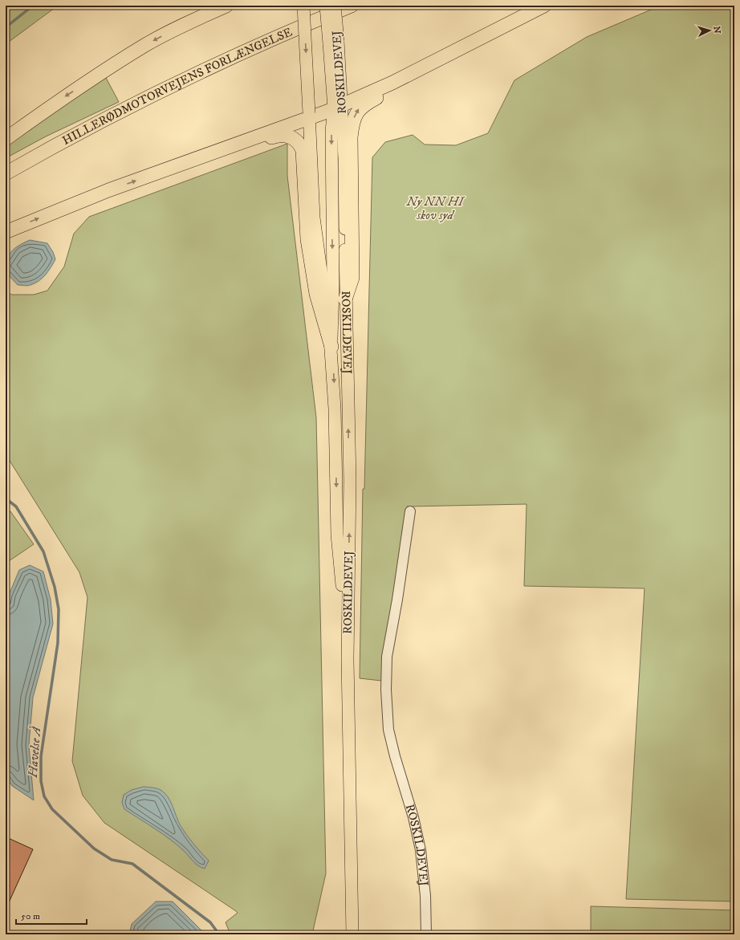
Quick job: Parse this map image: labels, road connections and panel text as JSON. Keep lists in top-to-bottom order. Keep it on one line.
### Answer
{"streets":{"highway":["HILLERØDMOTORVEJENS FORLÆNGELSE"],"main road":["ROSKILDEVEJ"]},"water":["Havelse Å"],"parks":["Ny NN HI skov syd"],"scale_bar":"50 m","north":"right"}
